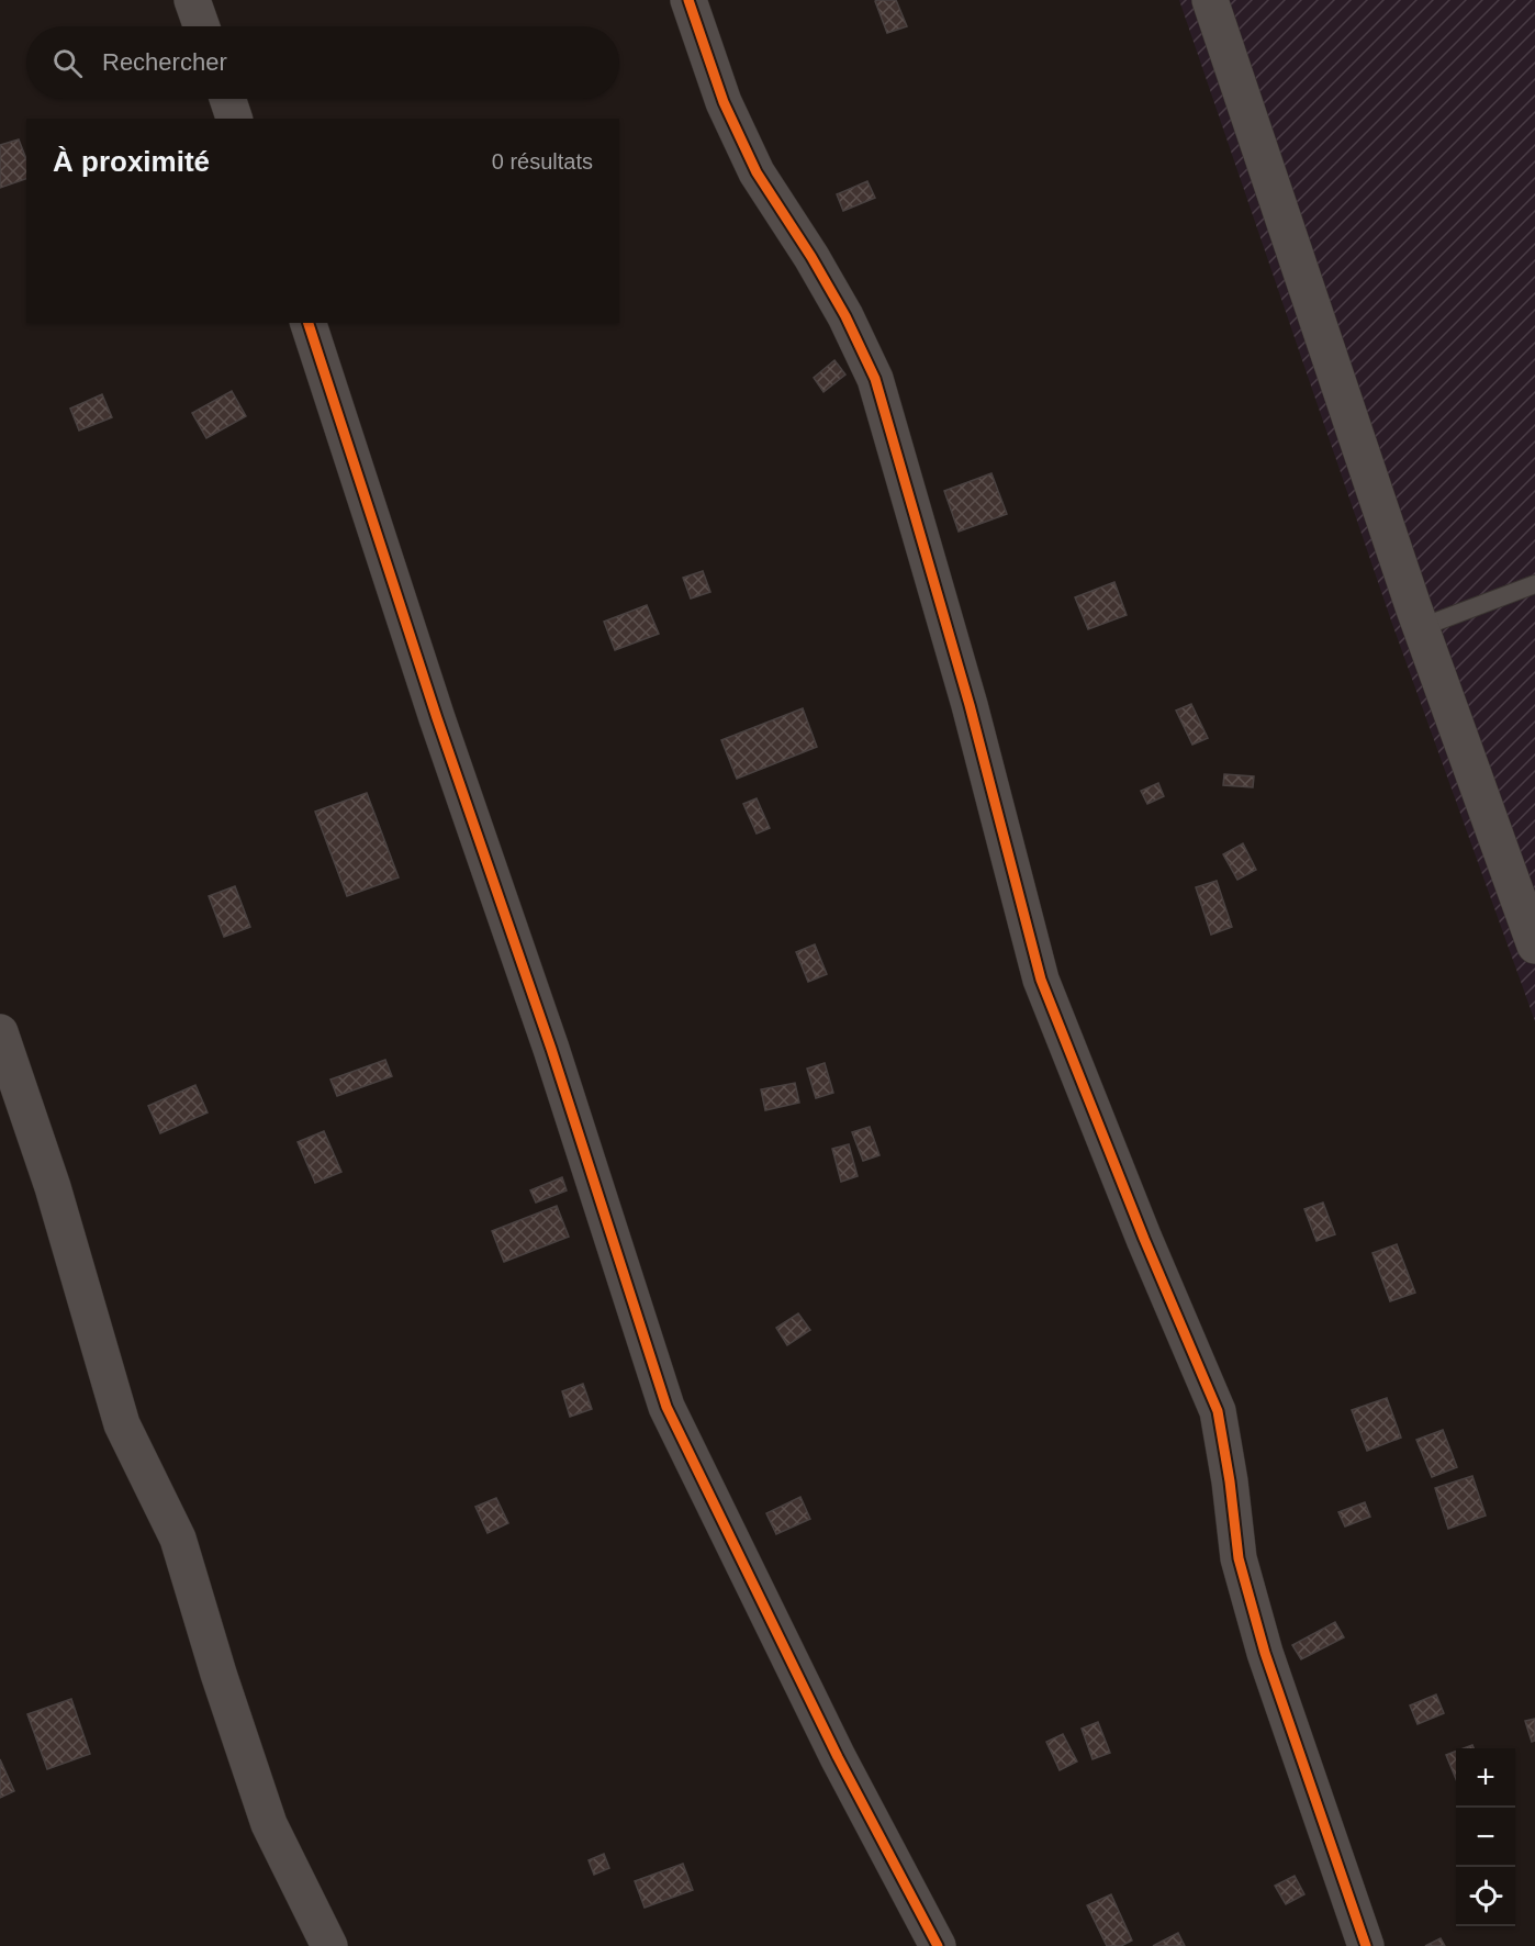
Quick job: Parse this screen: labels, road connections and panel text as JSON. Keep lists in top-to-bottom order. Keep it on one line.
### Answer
{"page":{"search":"Rechercher","heading":["À proximité","0 résultats"],"map_buttons":["+","−"]}}
